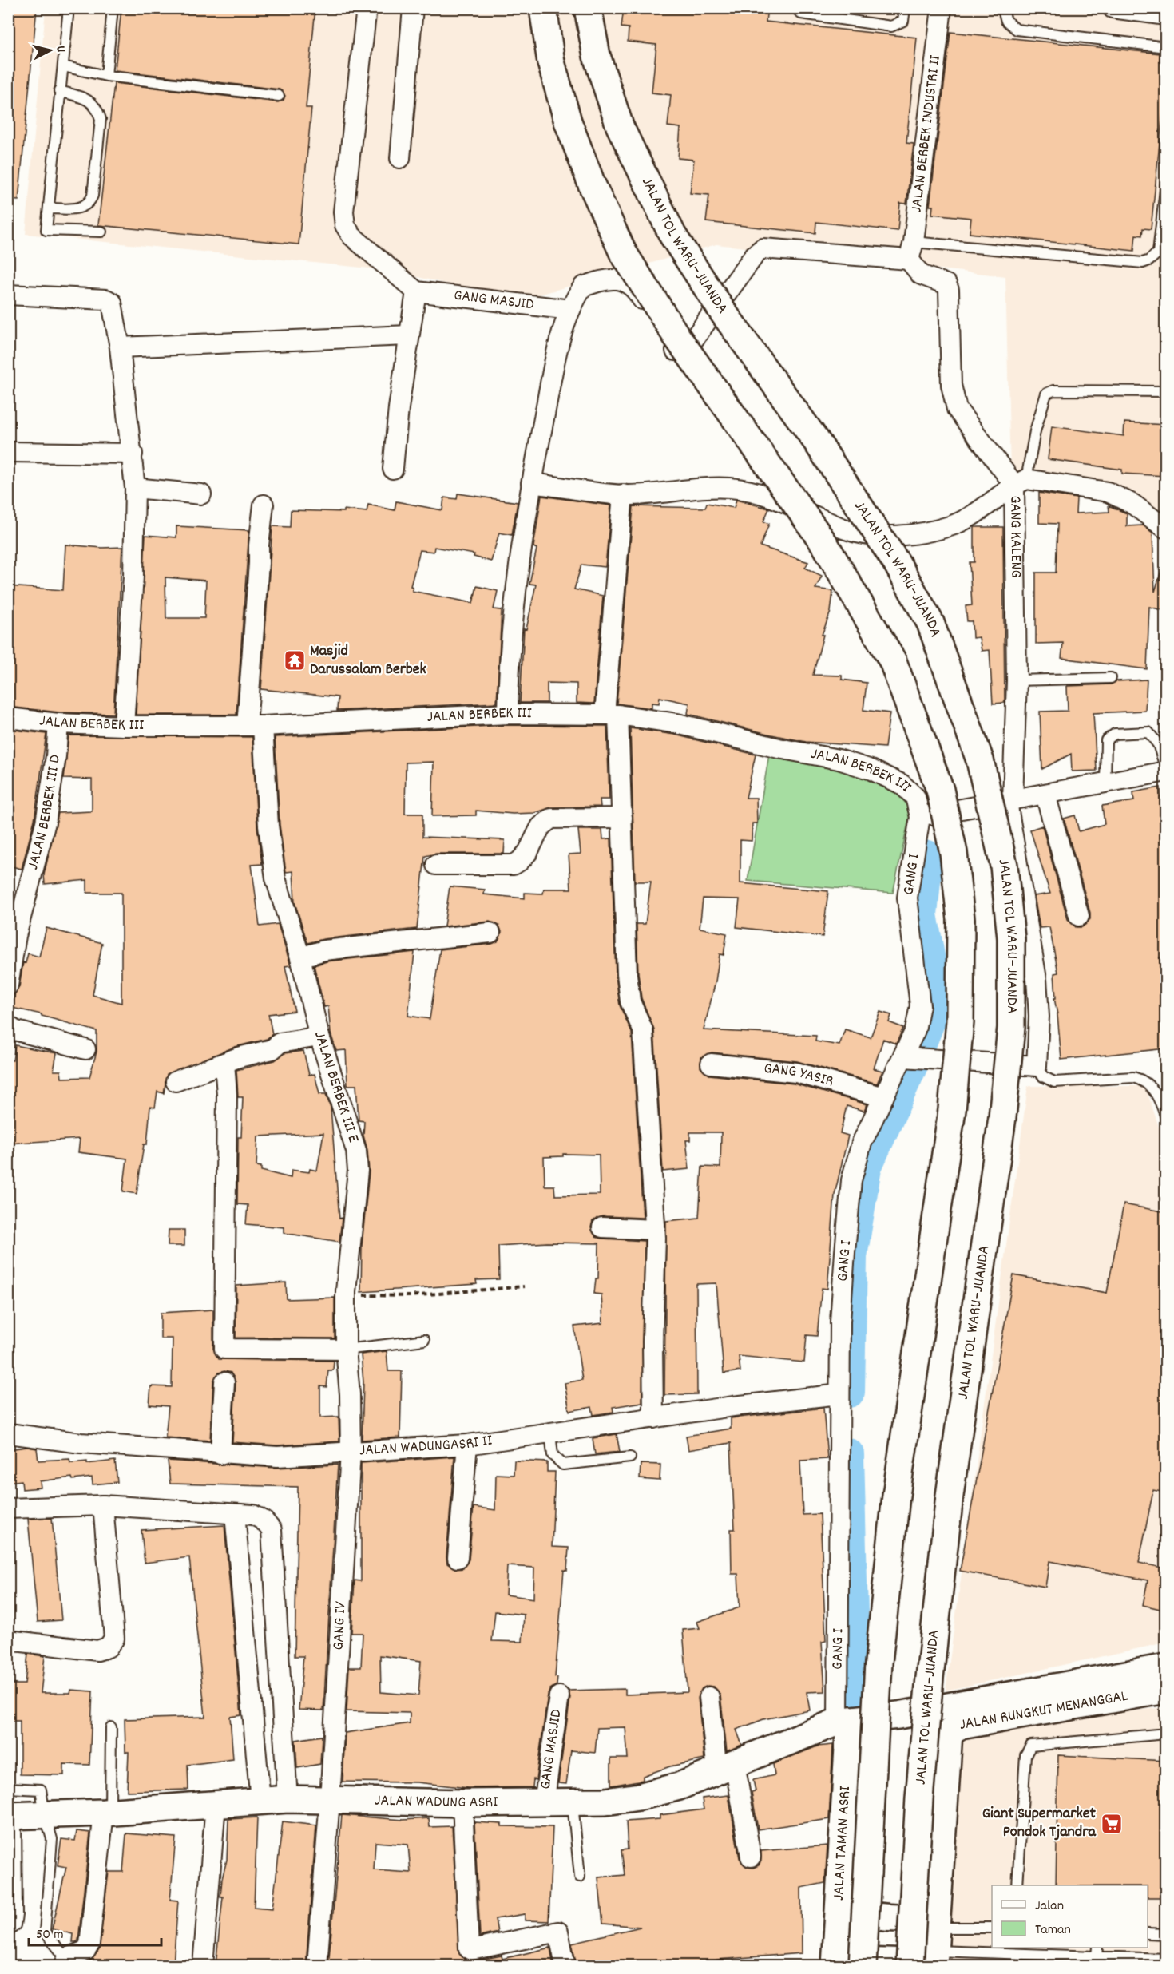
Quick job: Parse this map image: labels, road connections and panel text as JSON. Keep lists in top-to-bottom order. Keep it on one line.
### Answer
{"streets":{"main road":["JALAN TOL WARU–JUANDA","JALAN RUNGKUT MENANGGAL","JALAN WADUNG ASRI","JALAN TAMAN ASRI"],"street":["JALAN BERBEK INDUSTRI II","GANG MASJID","GANG KALENG","JALAN BERBEK III","JALAN BERBEK III D","GANG I","GANG YASIR","JALAN BERBEK III E","JALAN WADUNGASRI II","GANG IV"]},"crossings":[["JALAN BERBEK INDUSTRI II","GANG KALENG"],["GANG MASJID","JALAN WADUNG ASRI"],["JALAN BERBEK III","JALAN BERBEK III D"],["JALAN BERBEK III","GANG I"],["JALAN BERBEK III","JALAN BERBEK III E"],["GANG I","GANG YASIR"],["GANG I","JALAN WADUNGASRI II"],["GANG I","JALAN RUNGKUT MENANGGAL"],["GANG I","JALAN WADUNG ASRI"],["GANG I","JALAN TAMAN ASRI"],["JALAN BERBEK III E","JALAN WADUNGASRI II"],["JALAN BERBEK III E","GANG IV"],["JALAN WADUNGASRI II","GANG IV"],["GANG IV","JALAN WADUNG ASRI"],["JALAN RUNGKUT MENANGGAL","JALAN WADUNG ASRI"],["JALAN RUNGKUT MENANGGAL","JALAN TAMAN ASRI"],["JALAN WADUNG ASRI","JALAN TAMAN ASRI"]],"places":{"temple":["Masjid Darussalam Berbek"],"supermarket":["Giant Supermarket Pondok Tjandra"]},"legend":["Jalan","Taman"],"scale_bar":"50 m","north":"right"}
